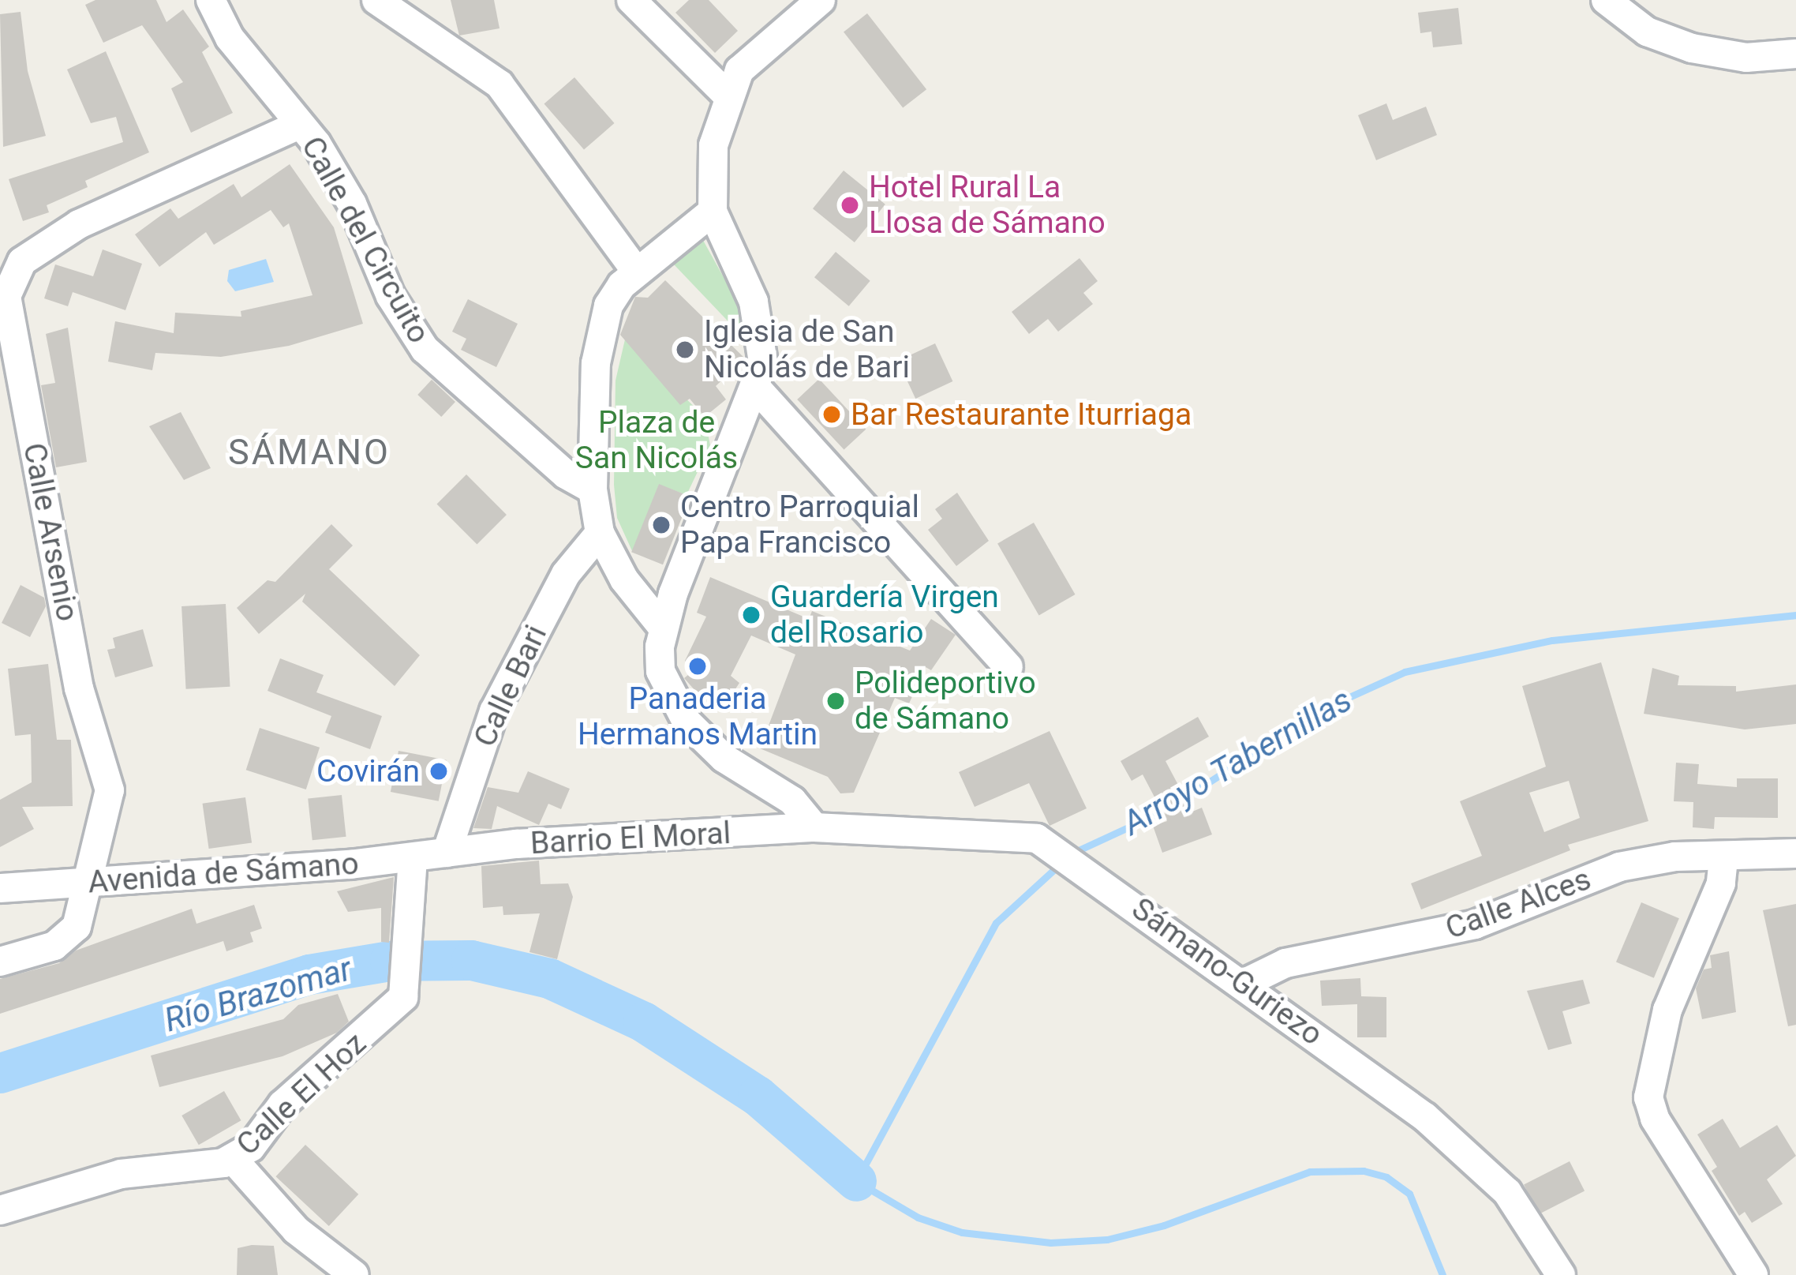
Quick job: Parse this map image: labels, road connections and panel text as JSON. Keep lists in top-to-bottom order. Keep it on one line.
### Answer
{"streets":{"street":["Calle del Circuito","Calle Arsenio","Calle Bari","Barrio El Moral","Avenida de Sámano","Calle Alces","Sámano-Guriezo","Calle El Hoz"]},"crossings":[["Calle del Circuito","Calle Arsenio"],["Calle Arsenio","Avenida de Sámano"],["Calle Bari","Barrio El Moral"],["Calle Bari","Avenida de Sámano"],["Barrio El Moral","Avenida de Sámano"],["Barrio El Moral","Sámano-Guriezo"],["Avenida de Sámano","Calle El Hoz"],["Calle Alces","Sámano-Guriezo"]],"districts":["SÁMANO"],"water":["Arroyo Tabernillas","Río Brazomar"],"parks":["Plaza de San Nicolás"],"places":["Hotel Rural La Llosa de Sámano","Iglesia de San Nicolás de Bari","Bar Restaurante Iturriaga","Centro Parroquial Papa Francisco","Guardería Virgen del Rosario","Panaderia Hermanos Martin","Polideportivo de Sámano","Covirán"]}
